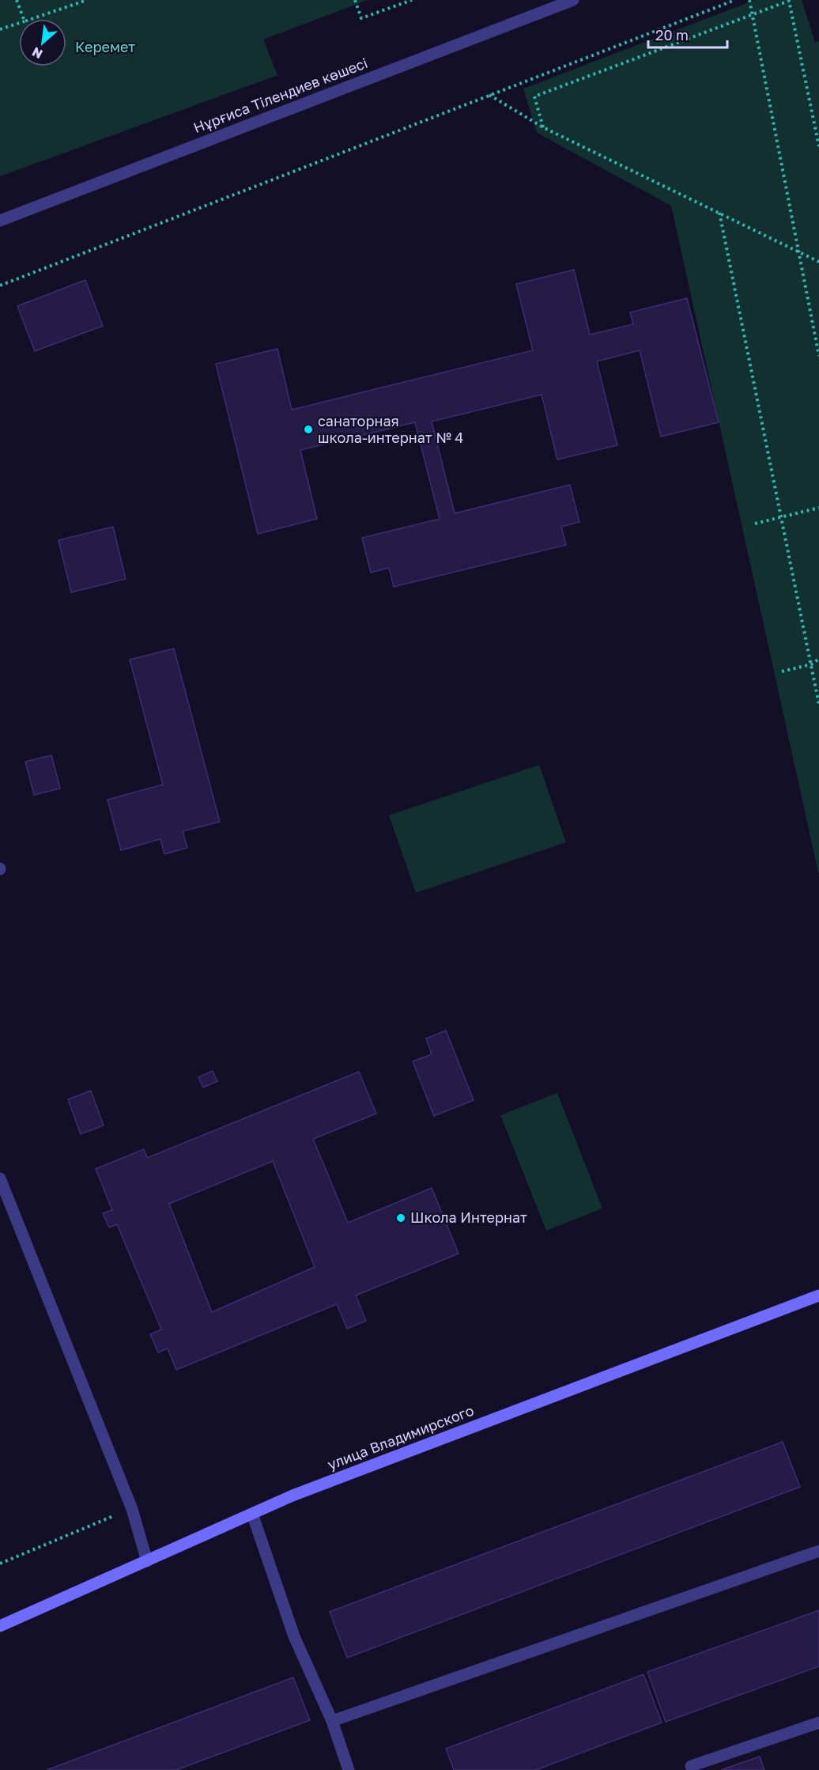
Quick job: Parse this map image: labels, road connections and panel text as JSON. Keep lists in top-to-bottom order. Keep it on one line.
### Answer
{"streets":{"street":["Нұрғиса Тілендиев көшесі","улица Владимирского"]},"parks":["Керемет"],"places":["санаторная школа-интернат № 4","Школа Интернат"],"scale_bar":"20 m","north":"bottom left"}
